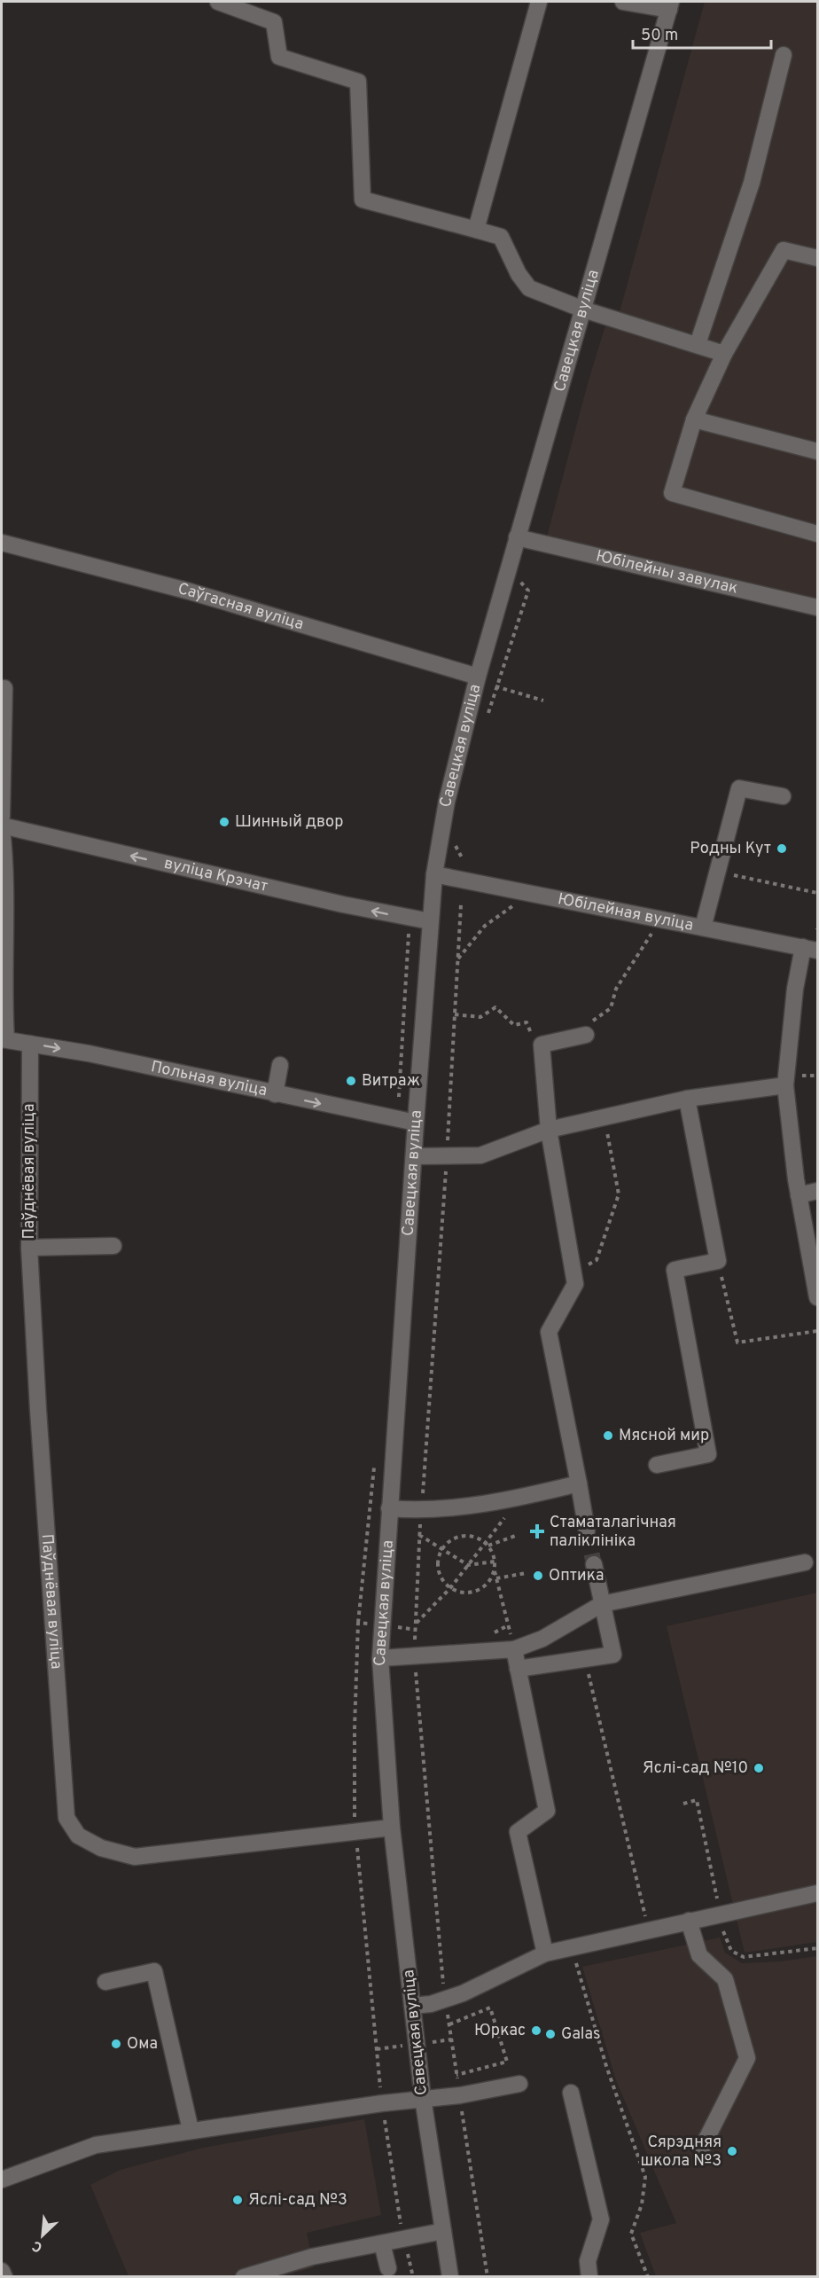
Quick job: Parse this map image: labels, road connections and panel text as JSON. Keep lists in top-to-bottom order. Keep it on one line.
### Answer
{"streets":{"street":["Савецкая вуліца","Юбілейны завулак","Саўгасная вуліца","вуліца Крэчат","Юбілейная вуліца","Польная вуліца","Паўднёвая вуліца"]},"crossings":[["Савецкая вуліца","Юбілейны завулак"],["Савецкая вуліца","Саўгасная вуліца"],["Савецкая вуліца","вуліца Крэчат"],["Савецкая вуліца","Юбілейная вуліца"],["Савецкая вуліца","Польная вуліца"],["Савецкая вуліца","Паўднёвая вуліца"],["Польная вуліца","Паўднёвая вуліца"]],"one_way":["вуліца Крэчат","Польная вуліца"],"places":{"other":["Шинный двор","Родны Кут","Витраж","Мясной мир","Оптика","Яслі-сад №10","Юркас","Galas","Ома","Сярэдняя школа №3","Яслі-сад №3"],"health":["Стаматалагічная паліклініка"]},"scale_bar":"50 m","north":"bottom left"}
